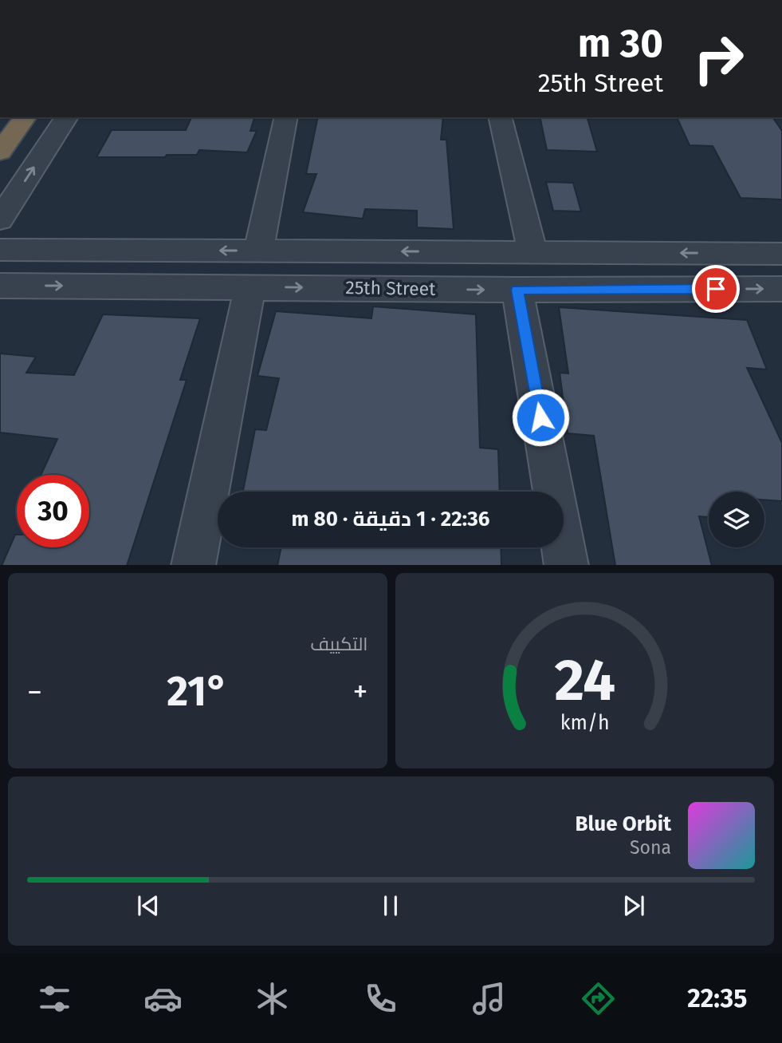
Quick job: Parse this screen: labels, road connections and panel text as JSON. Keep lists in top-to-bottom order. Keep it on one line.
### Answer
{"streets":{"street":["25th Street"]},"page":{"turn":["30 m","25th Street"],"limit":"30","trip":"22:36 · 1 دقيقة · 80 m","tile":"التكييف","heat":["−","21°","+"],"song":["Blue Orbit","Sona"],"tabs":"22:35","gauge":["24","km/h"]}}
